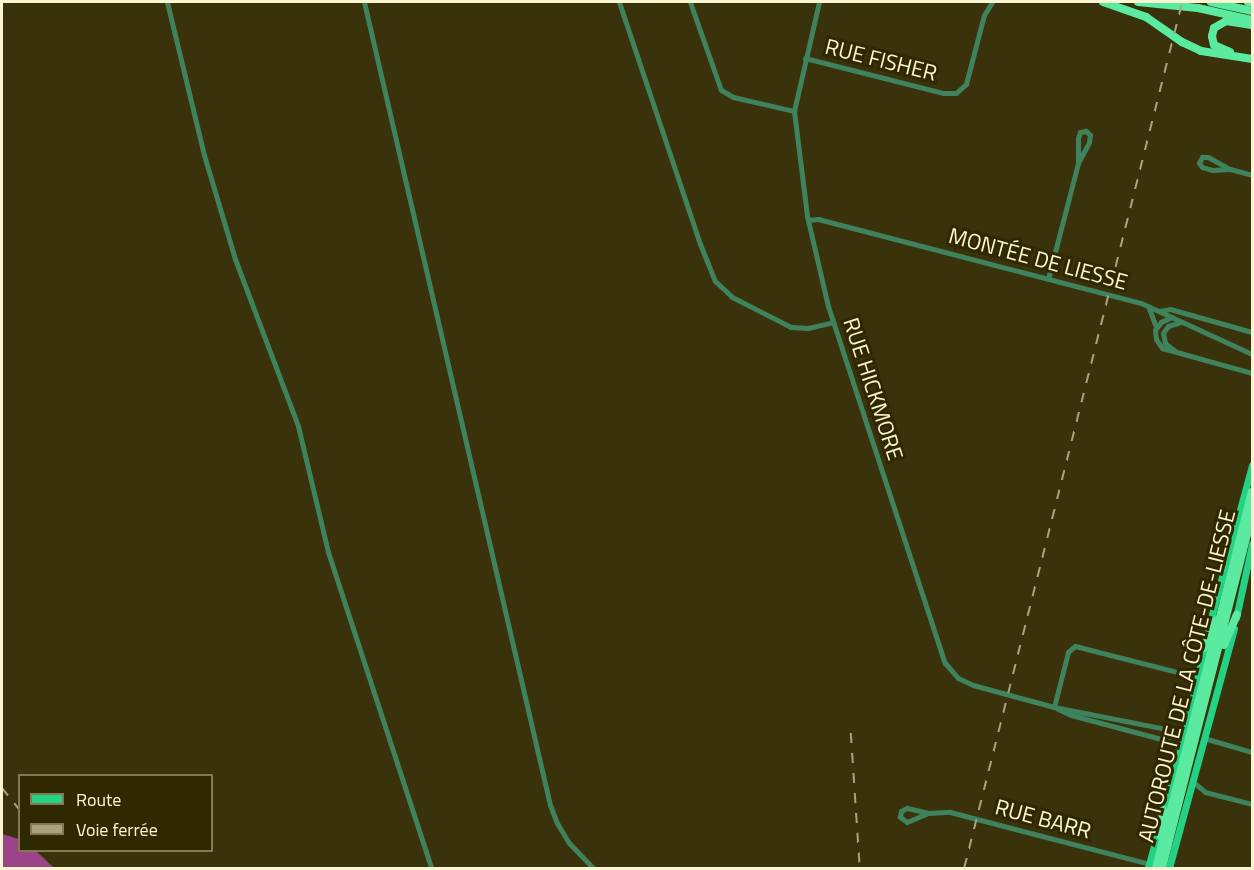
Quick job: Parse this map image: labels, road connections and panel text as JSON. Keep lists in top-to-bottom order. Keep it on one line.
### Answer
{"streets":{"highway":["AUTOROUTE DE LA CÔTE-DE-LIESSE"],"street":["RUE FISHER","MONTÉE DE LIESSE","RUE HICKMORE","RUE BARR"]},"crossings":[["RUE FISHER","RUE HICKMORE"],["MONTÉE DE LIESSE","RUE HICKMORE"],["AUTOROUTE DE LA CÔTE-DE-LIESSE","RUE BARR"]],"legend":["Route","Voie ferrée"]}
